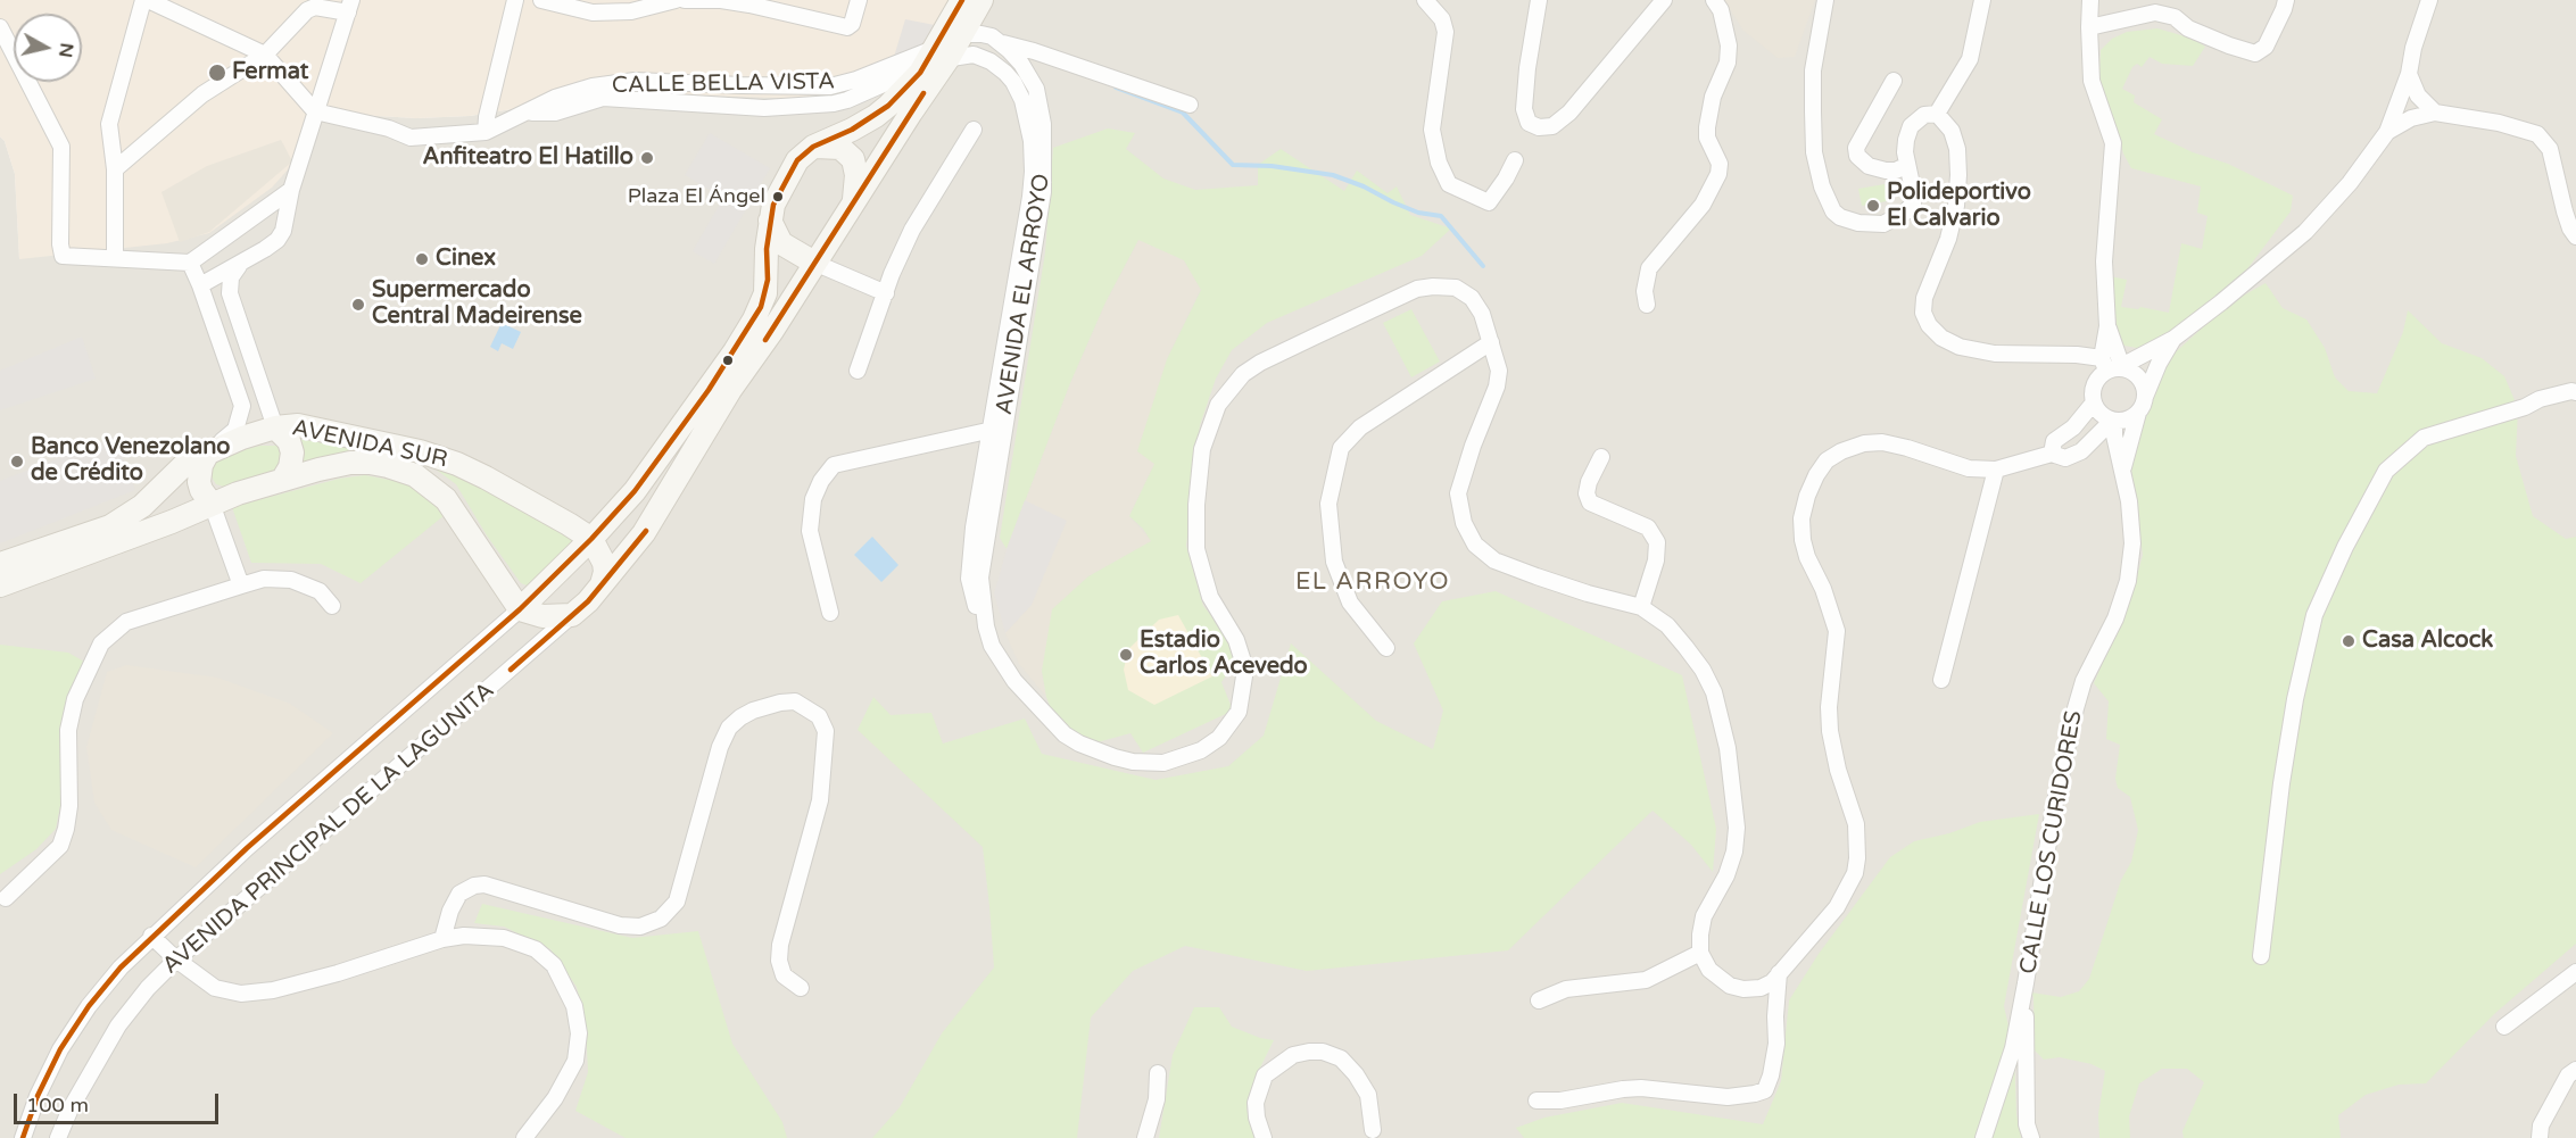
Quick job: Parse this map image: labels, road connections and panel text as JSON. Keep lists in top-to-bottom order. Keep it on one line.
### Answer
{"streets":{"street":["CALLE BELLA VISTA","AVENIDA EL ARROYO","AVENIDA SUR","AVENIDA PRINCIPAL DE LA LAGUNITA","CALLE LOS CURIDORES"]},"crossings":[["CALLE BELLA VISTA","AVENIDA EL ARROYO"],["CALLE BELLA VISTA","AVENIDA PRINCIPAL DE LA LAGUNITA"],["AVENIDA EL ARROYO","AVENIDA PRINCIPAL DE LA LAGUNITA"],["AVENIDA SUR","AVENIDA PRINCIPAL DE LA LAGUNITA"]],"districts":["EL ARROYO"],"places":["Fermat","Anfiteatro El Hatillo","Plaza El Ángel","Polideportivo El Calvario","Cinex","Supermercado Central Madeirense","Banco Venezolano de Crédito","Casa Alcock","Estadio Carlos Acevedo"],"scale_bar":"100 m","north":"right"}
